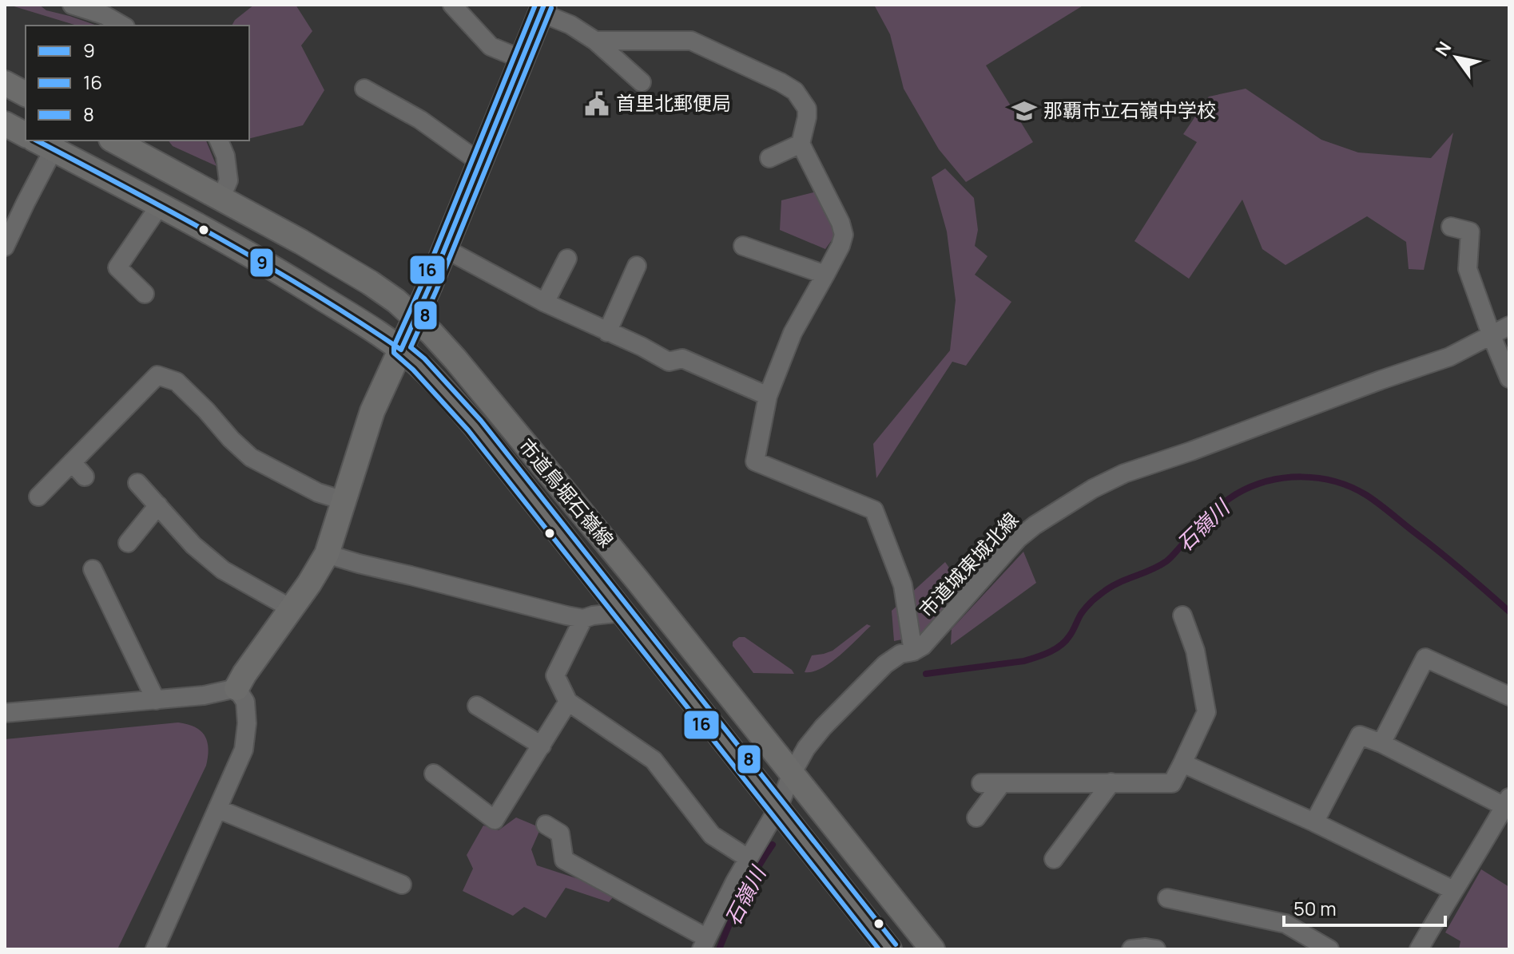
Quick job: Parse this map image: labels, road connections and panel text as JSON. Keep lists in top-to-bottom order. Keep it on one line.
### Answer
{"streets":{"street":["市道鳥堀石嶺線","市道城東城北線"]},"crossings":[["市道鳥堀石嶺線","市道城東城北線"]],"water":["石嶺川"],"places":{"public building":["首里北郵便局"],"school or university":["那覇市立石嶺中学校"]},"lines":["transit line 9","transit line 16","transit line 8"],"legend":["9","16","8"],"scale_bar":"50 m","north":"top left"}
